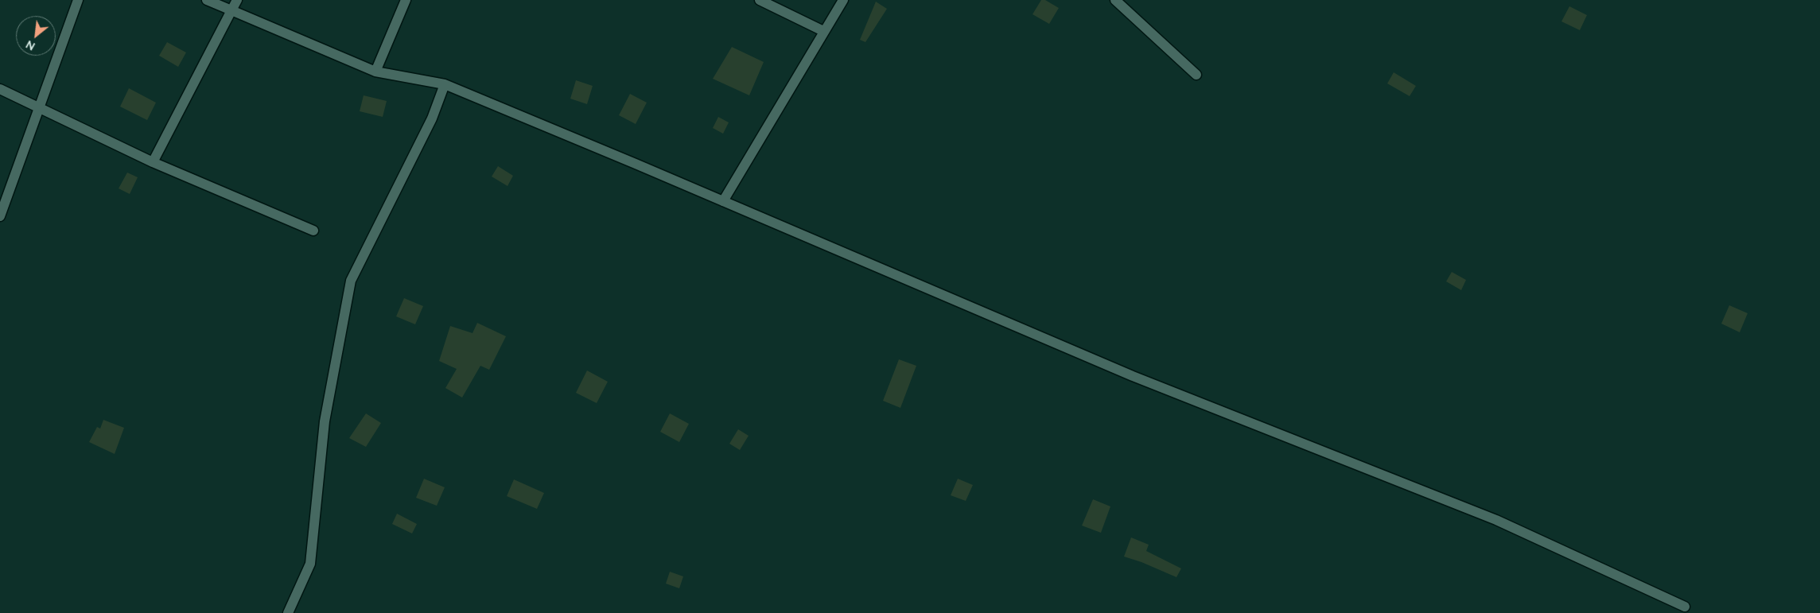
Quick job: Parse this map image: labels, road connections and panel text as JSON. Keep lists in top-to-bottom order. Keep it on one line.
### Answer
{"north":"bottom left"}
